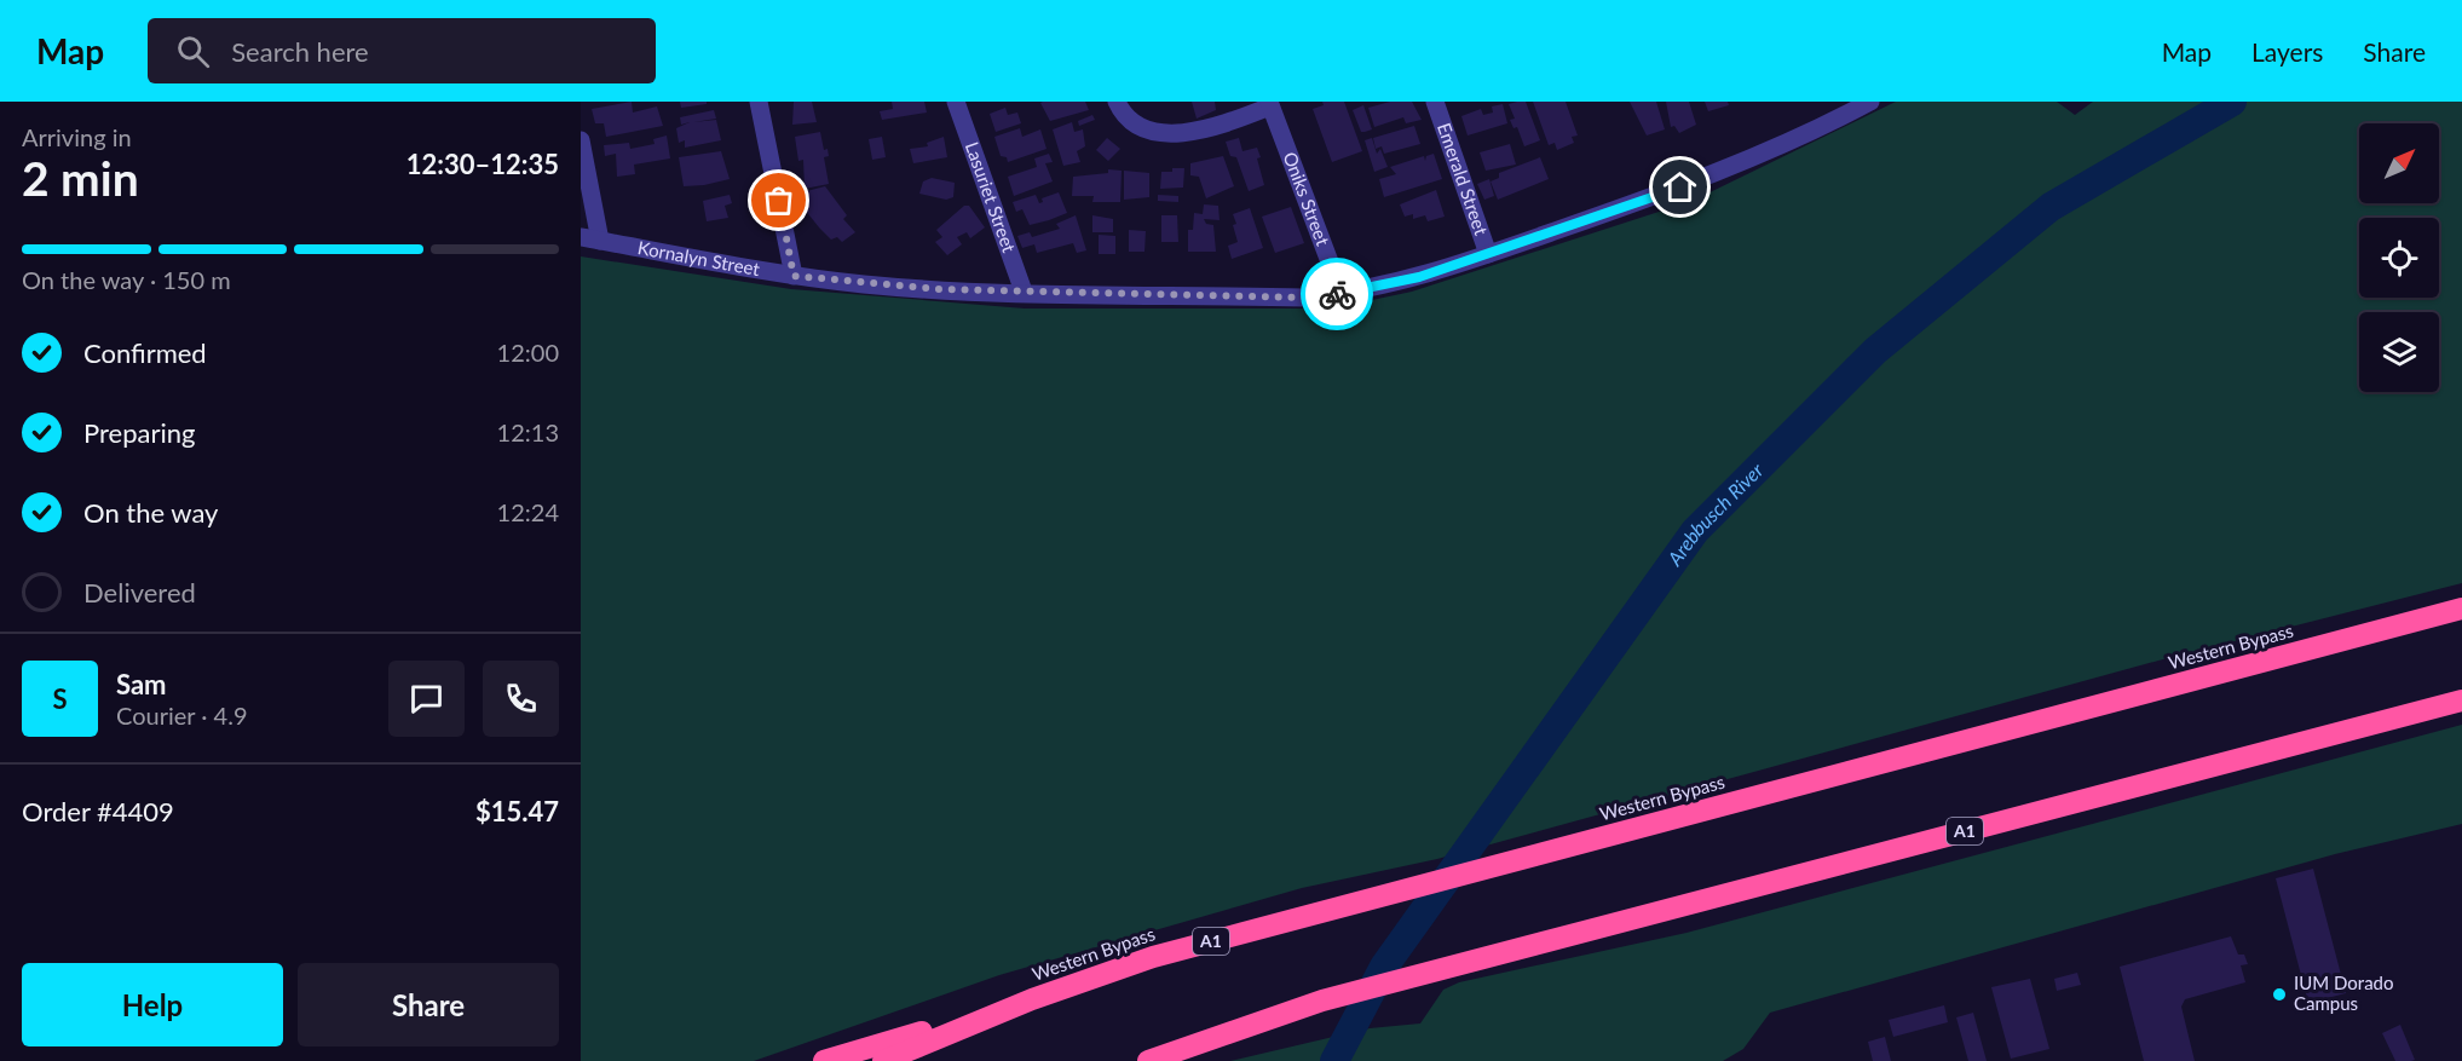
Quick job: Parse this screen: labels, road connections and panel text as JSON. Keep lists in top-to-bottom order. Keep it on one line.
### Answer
{"streets":{"highway":["Western Bypass","A1"],"street":["Emerald Street","Lasuriet Street","Oniks Street","Kornalyn Street"]},"crossings":[["Emerald Street","Kornalyn Street"],["Lasuriet Street","Kornalyn Street"],["Oniks Street","Kornalyn Street"]],"water":["Arebbusch River"],"places":["IUM Dorado Campus"],"north":"top right","page":{"header":"Map","search":"Search here","nav":["Map","Layers","Share"],"heading":["2 min","Arriving in","12:30–12:35"],"panel":["Sam","Courier · 4.9","Order #4409","$15.47"],"bar":"On the way · 150 m","list":[["Confirmed","12:00"],["Preparing","12:13"],["On the way","12:24"],"Delivered"],"round":"S","buttons":["Help","Share"]}}
